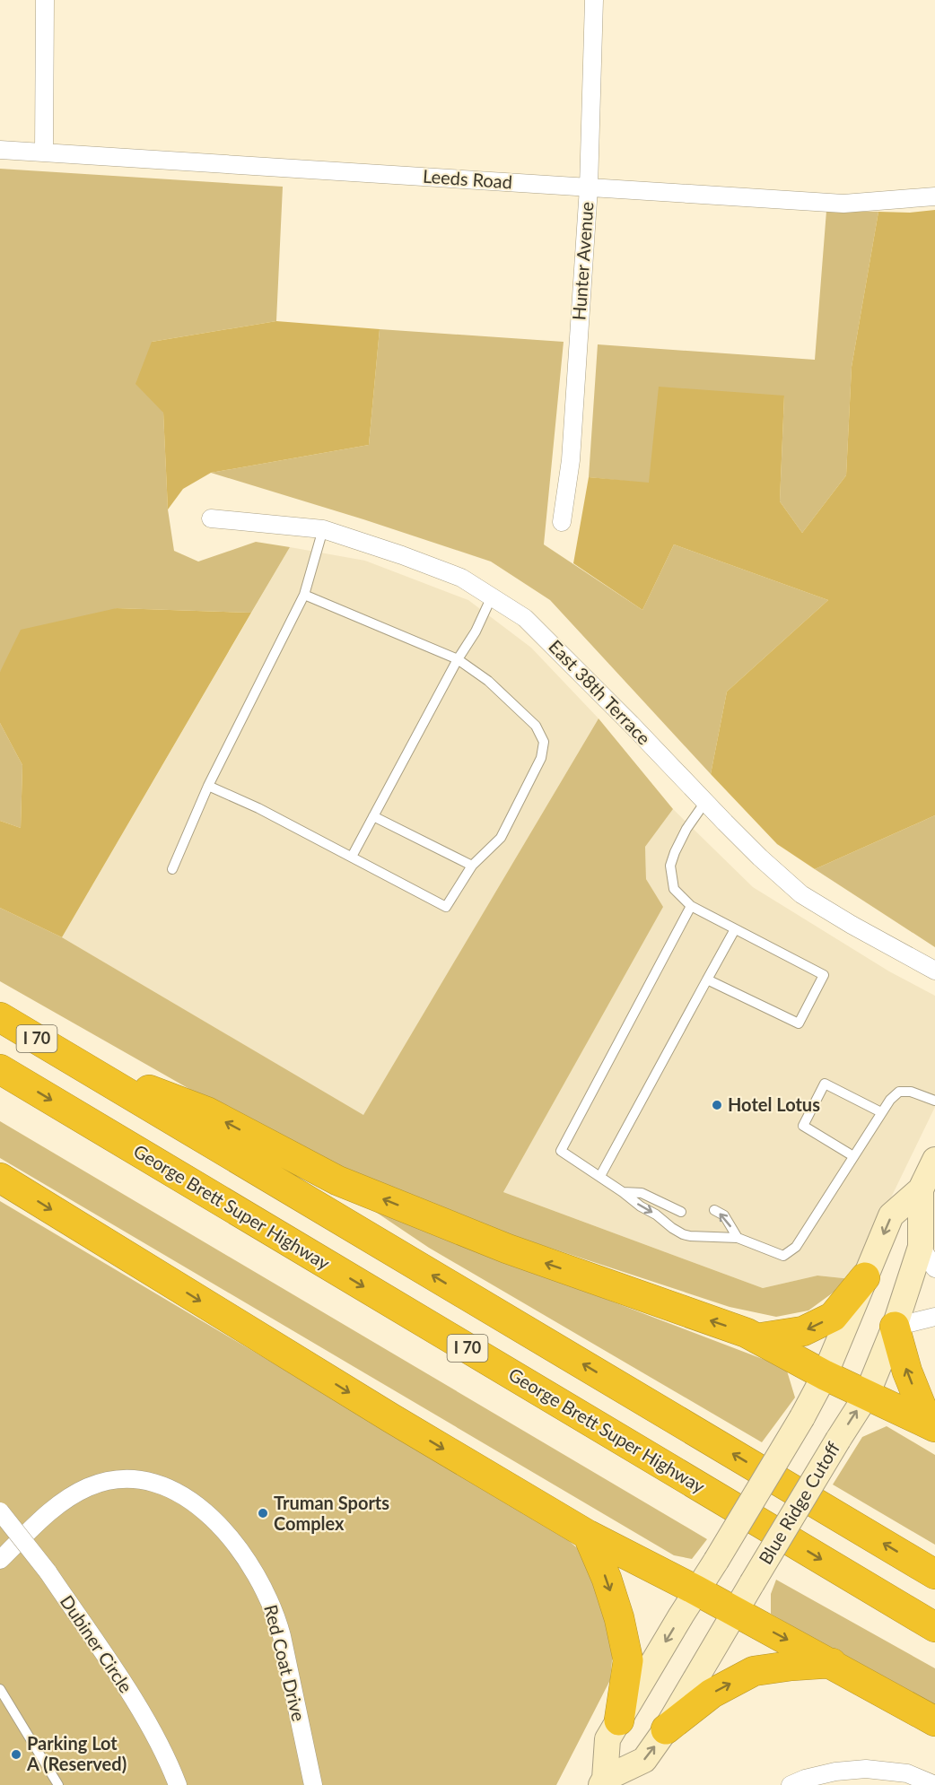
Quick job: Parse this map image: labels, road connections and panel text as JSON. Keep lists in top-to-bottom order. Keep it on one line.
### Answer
{"streets":{"highway":["I 70","George Brett Super Highway"],"main road":["Blue Ridge Cutoff"],"street":["Leeds Road","Hunter Avenue","East 38th Terrace","Dubiner Circle","Red Coat Drive"]},"crossings":[["Leeds Road","Hunter Avenue"]],"places":["Hotel Lotus","Truman Sports Complex","Parking Lot A (Reserved)"]}
